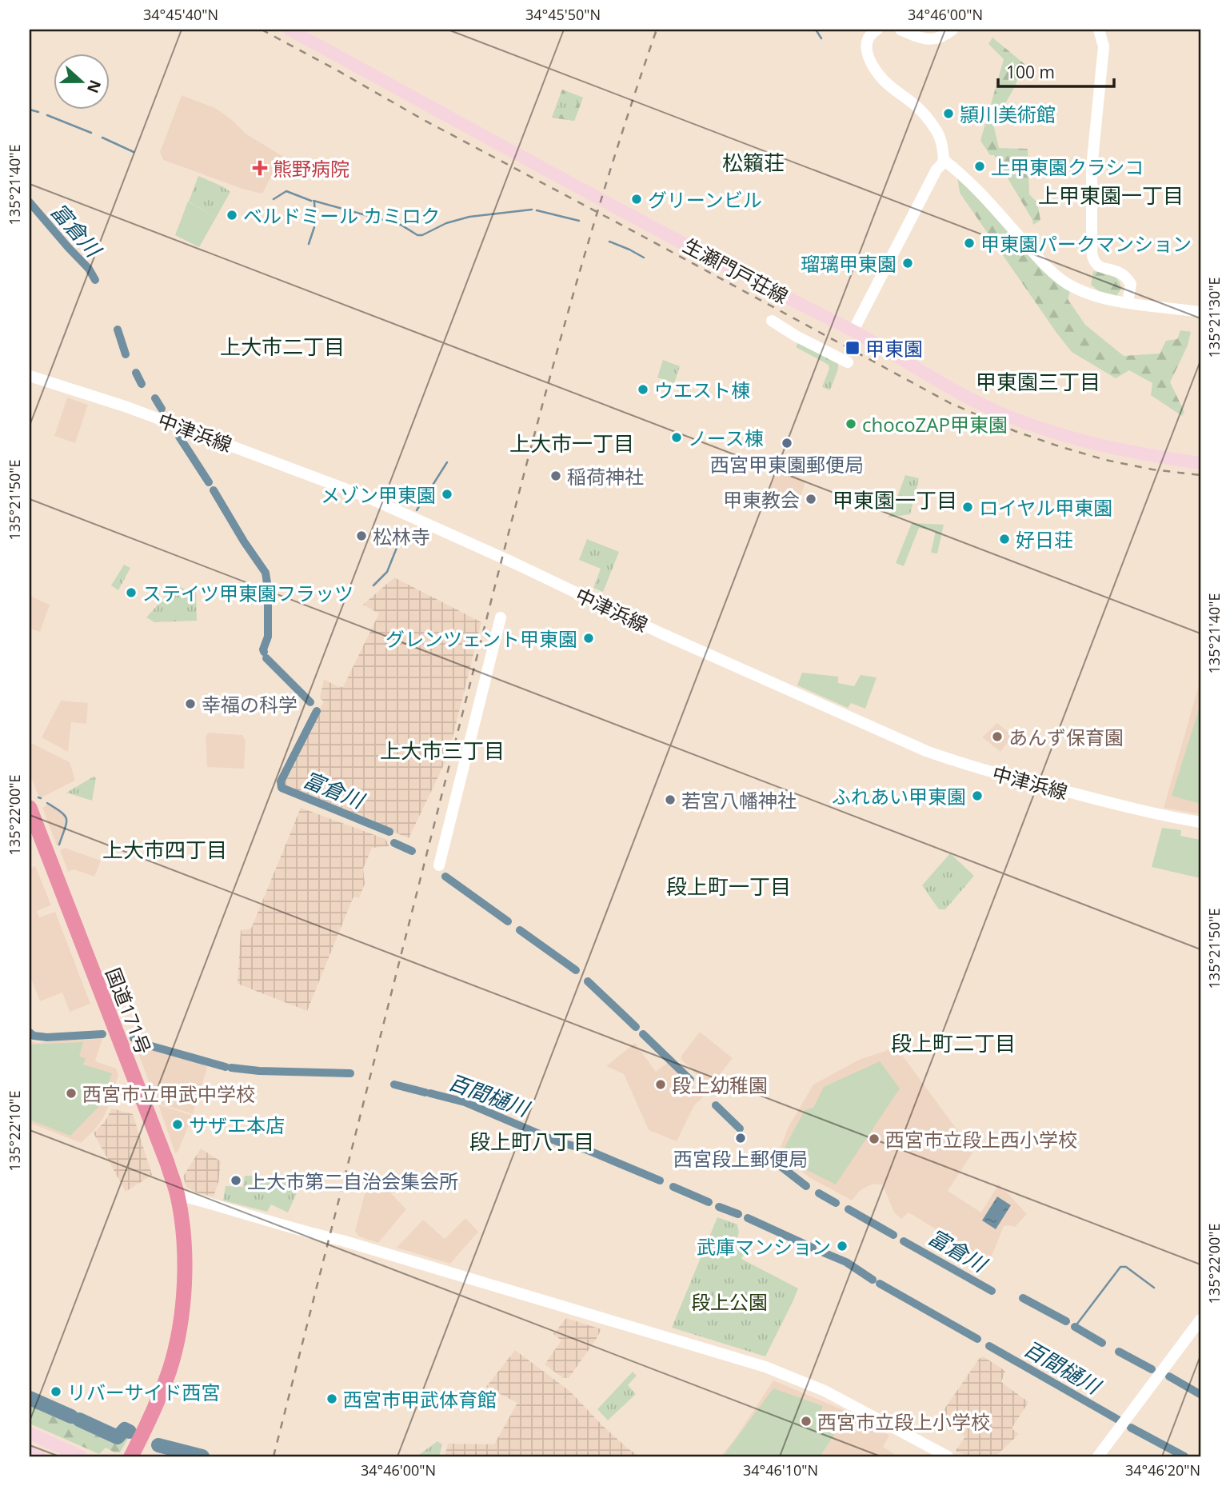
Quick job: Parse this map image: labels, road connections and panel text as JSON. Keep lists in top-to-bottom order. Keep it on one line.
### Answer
{"streets":{"highway":["国道171号"],"main road":["生瀬門戸荘線"],"street":["中津浜線"]},"districts":["松籟荘","上甲東園一丁目","上大市二丁目","甲東園三丁目","上大市一丁目","甲東園一丁目","上大市三丁目","上大市四丁目","段上町一丁目","段上町二丁目","段上町八丁目"],"water":["富倉川","百間樋川"],"parks":["段上公園"],"places":{"other":["頴川美術館","上甲東園クラシコ","グリーンビル","ベルドミール カミロク","甲東園パークマンション","瑠璃甲東園","ウエスト棟","chocoZAP甲東園","ノース棟","西宮甲東園郵便局","稲荷神社","メゾン甲東園","甲東教会","ロイヤル甲東園","松林寺","好日荘","ステイツ甲東園フラッツ","グレンツェント甲東園","幸福の科学","あんず保育園","ふれあい甲東園","若宮八幡神社","段上幼稚園","西宮市立甲武中学校","サザエ本店","西宮段上郵便局","西宮市立段上西小学校","上大市第二自治会集会所","武庫マンション","リバーサイド西宮","西宮市甲武体育館","西宮市立段上小学校"],"health":["熊野病院"],"transit":["甲東園"]},"scale_bar":"100 m","north":"right","coordinates":["34°45'40\"N","34°45'50\"N","34°46'00\"N","135°21'40\"E","135°21'30\"E","135°21'50\"E","135°22'00\"E","135°22'10\"E","34°46'10\"N","34°46'20\"N"]}
